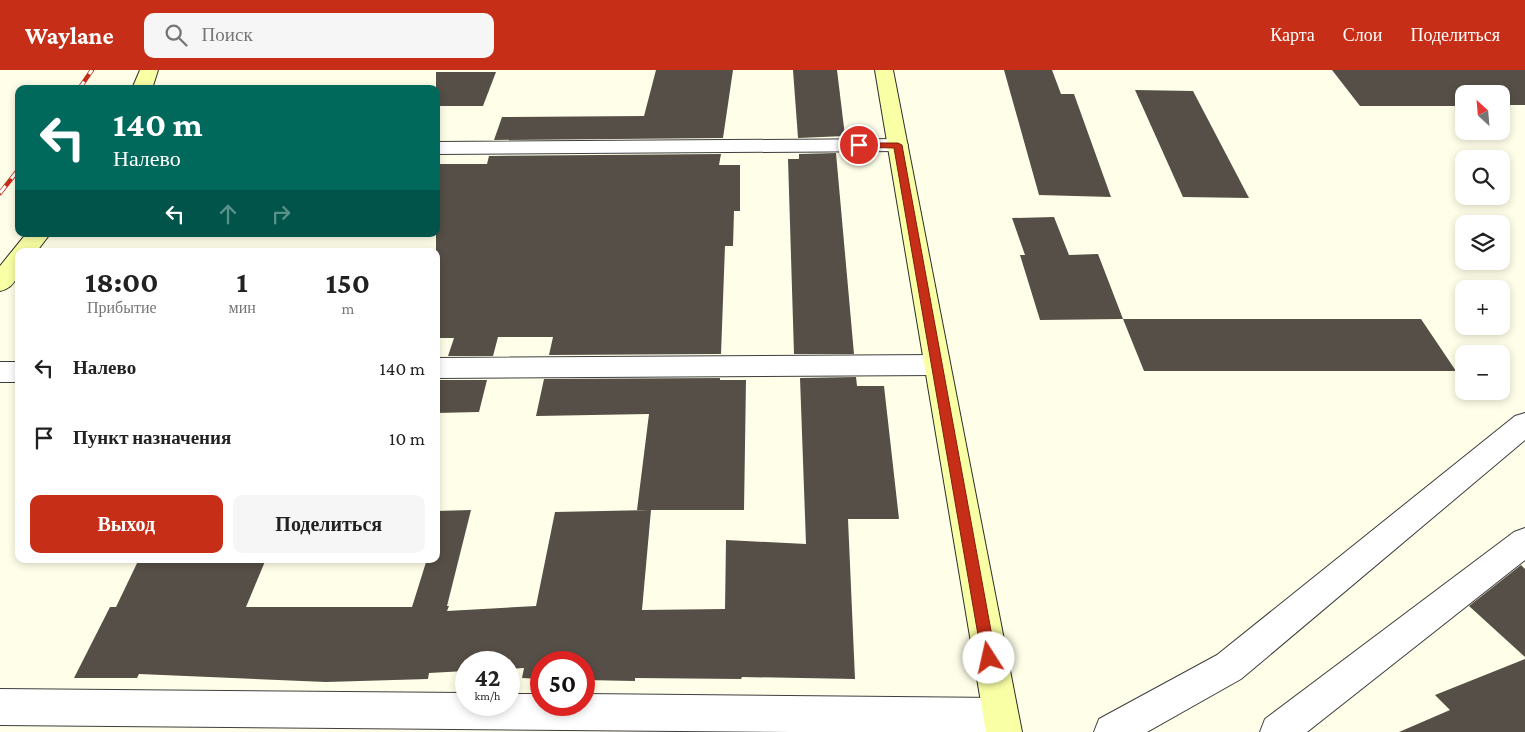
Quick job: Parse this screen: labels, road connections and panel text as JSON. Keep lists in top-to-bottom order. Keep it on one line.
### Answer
{"north":"top left","page":{"header":"Waylane","search":"Поиск","nav":["Карта","Слои","Поделиться"],"map_buttons":["+","−"],"turn":["140 m","Налево"],"eta":["18:00","Прибытие","1","мин","150","m"],"list":[{"name":"Налево","value":"140 m"},{"name":"Пункт назначения","value":"10 m"}],"buttons":["Выход","Поделиться"],"speed":"42 km/h","limit":"50"}}
